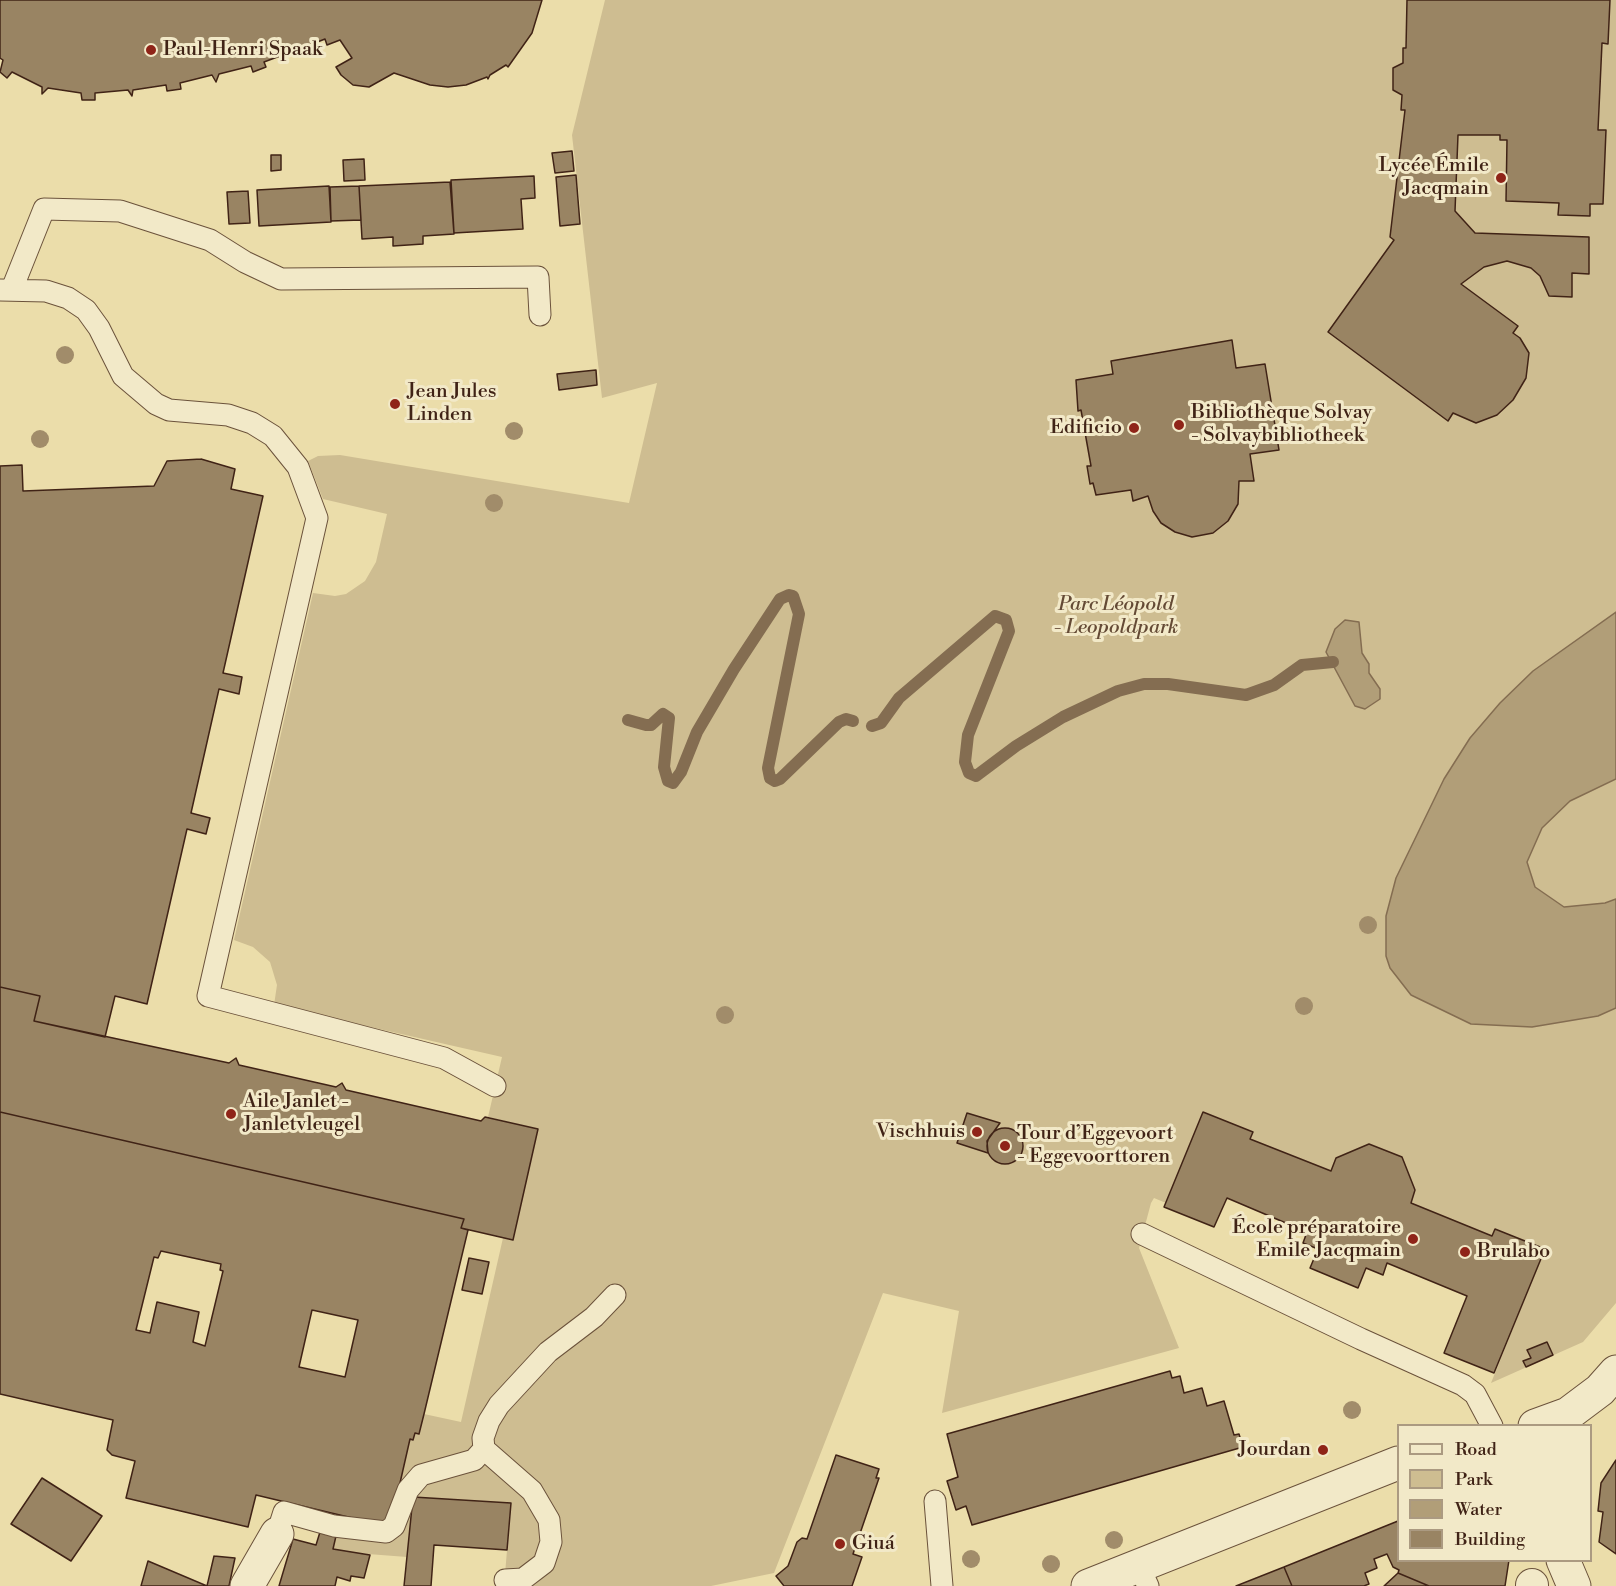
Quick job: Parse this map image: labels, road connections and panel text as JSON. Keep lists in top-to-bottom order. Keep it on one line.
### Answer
{"parks":["Parc Léopold - Leopoldpark"],"places":["Paul-Henri Spaak","Lycée Émile Jacqmain","Jean Jules Linden","Bibliothèque Solvay - Solvaybibliotheek","Edificio","Aile Janlet - Janletvleugel","Vischhuis","Tour d’Eggevoort - Eggevoorttoren","École préparatoire Emile Jacqmain","Brulabo","Jourdan","Giuá"],"legend":["Road","Park","Water","Building"]}
